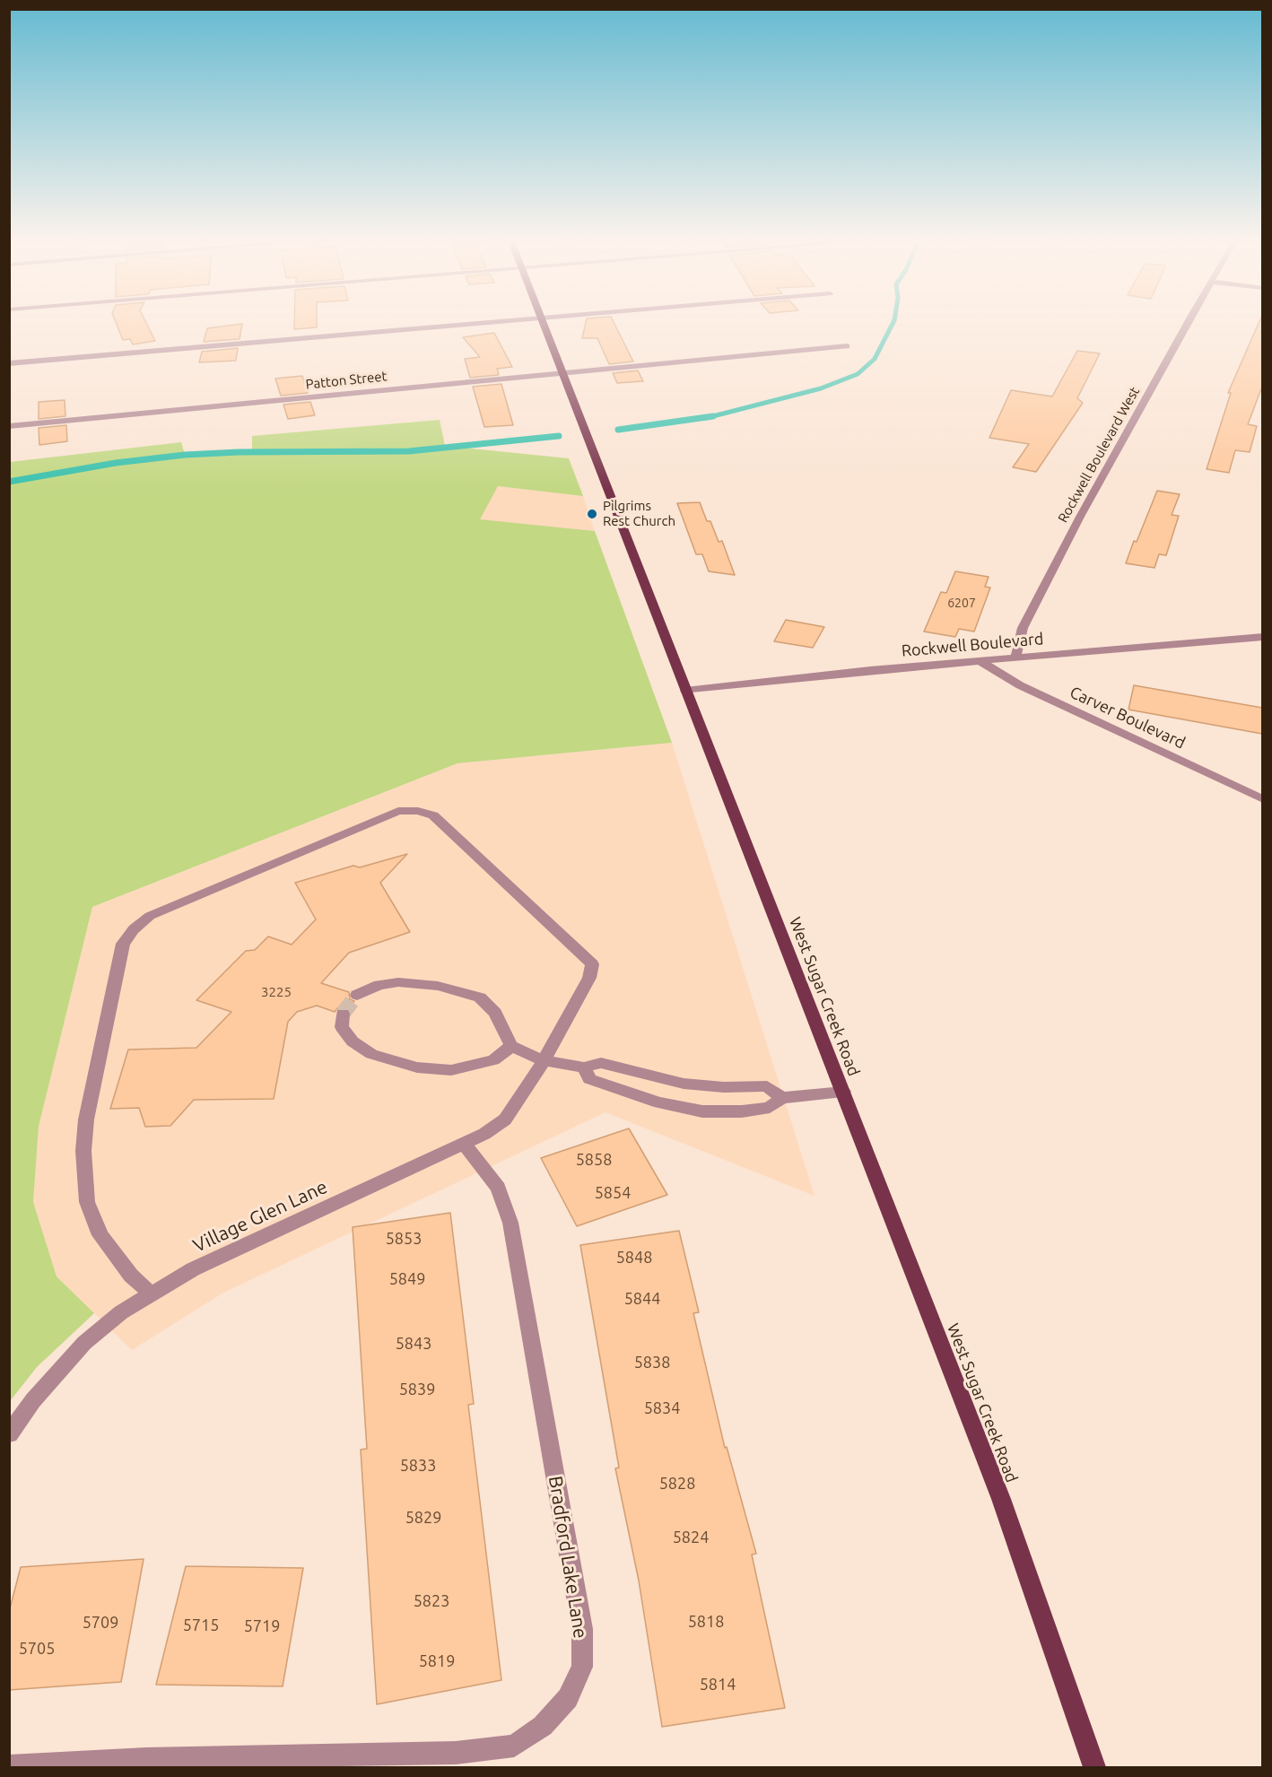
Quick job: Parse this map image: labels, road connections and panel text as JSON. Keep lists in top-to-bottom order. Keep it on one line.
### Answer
{"streets":{"main road":["West Sugar Creek Road"],"street":["Patton Street","Rockwell Boulevard West","Rockwell Boulevard","Carver Boulevard","Village Glen Lane","Bradford Lake Lane"]},"crossings":[["Patton Street","West Sugar Creek Road"],["Rockwell Boulevard West","Rockwell Boulevard"],["Rockwell Boulevard","Carver Boulevard"],["Rockwell Boulevard","West Sugar Creek Road"],["Village Glen Lane","Bradford Lake Lane"]],"places":["Pilgrims Rest Church"],"house_numbers":["6207","3225","5858","5854","5853","5848","5849","5844","5843","5838","5839","5834","5833","5828","5829","5824","5823","5818","5709","5715","5719","5705","5819","5814"]}
